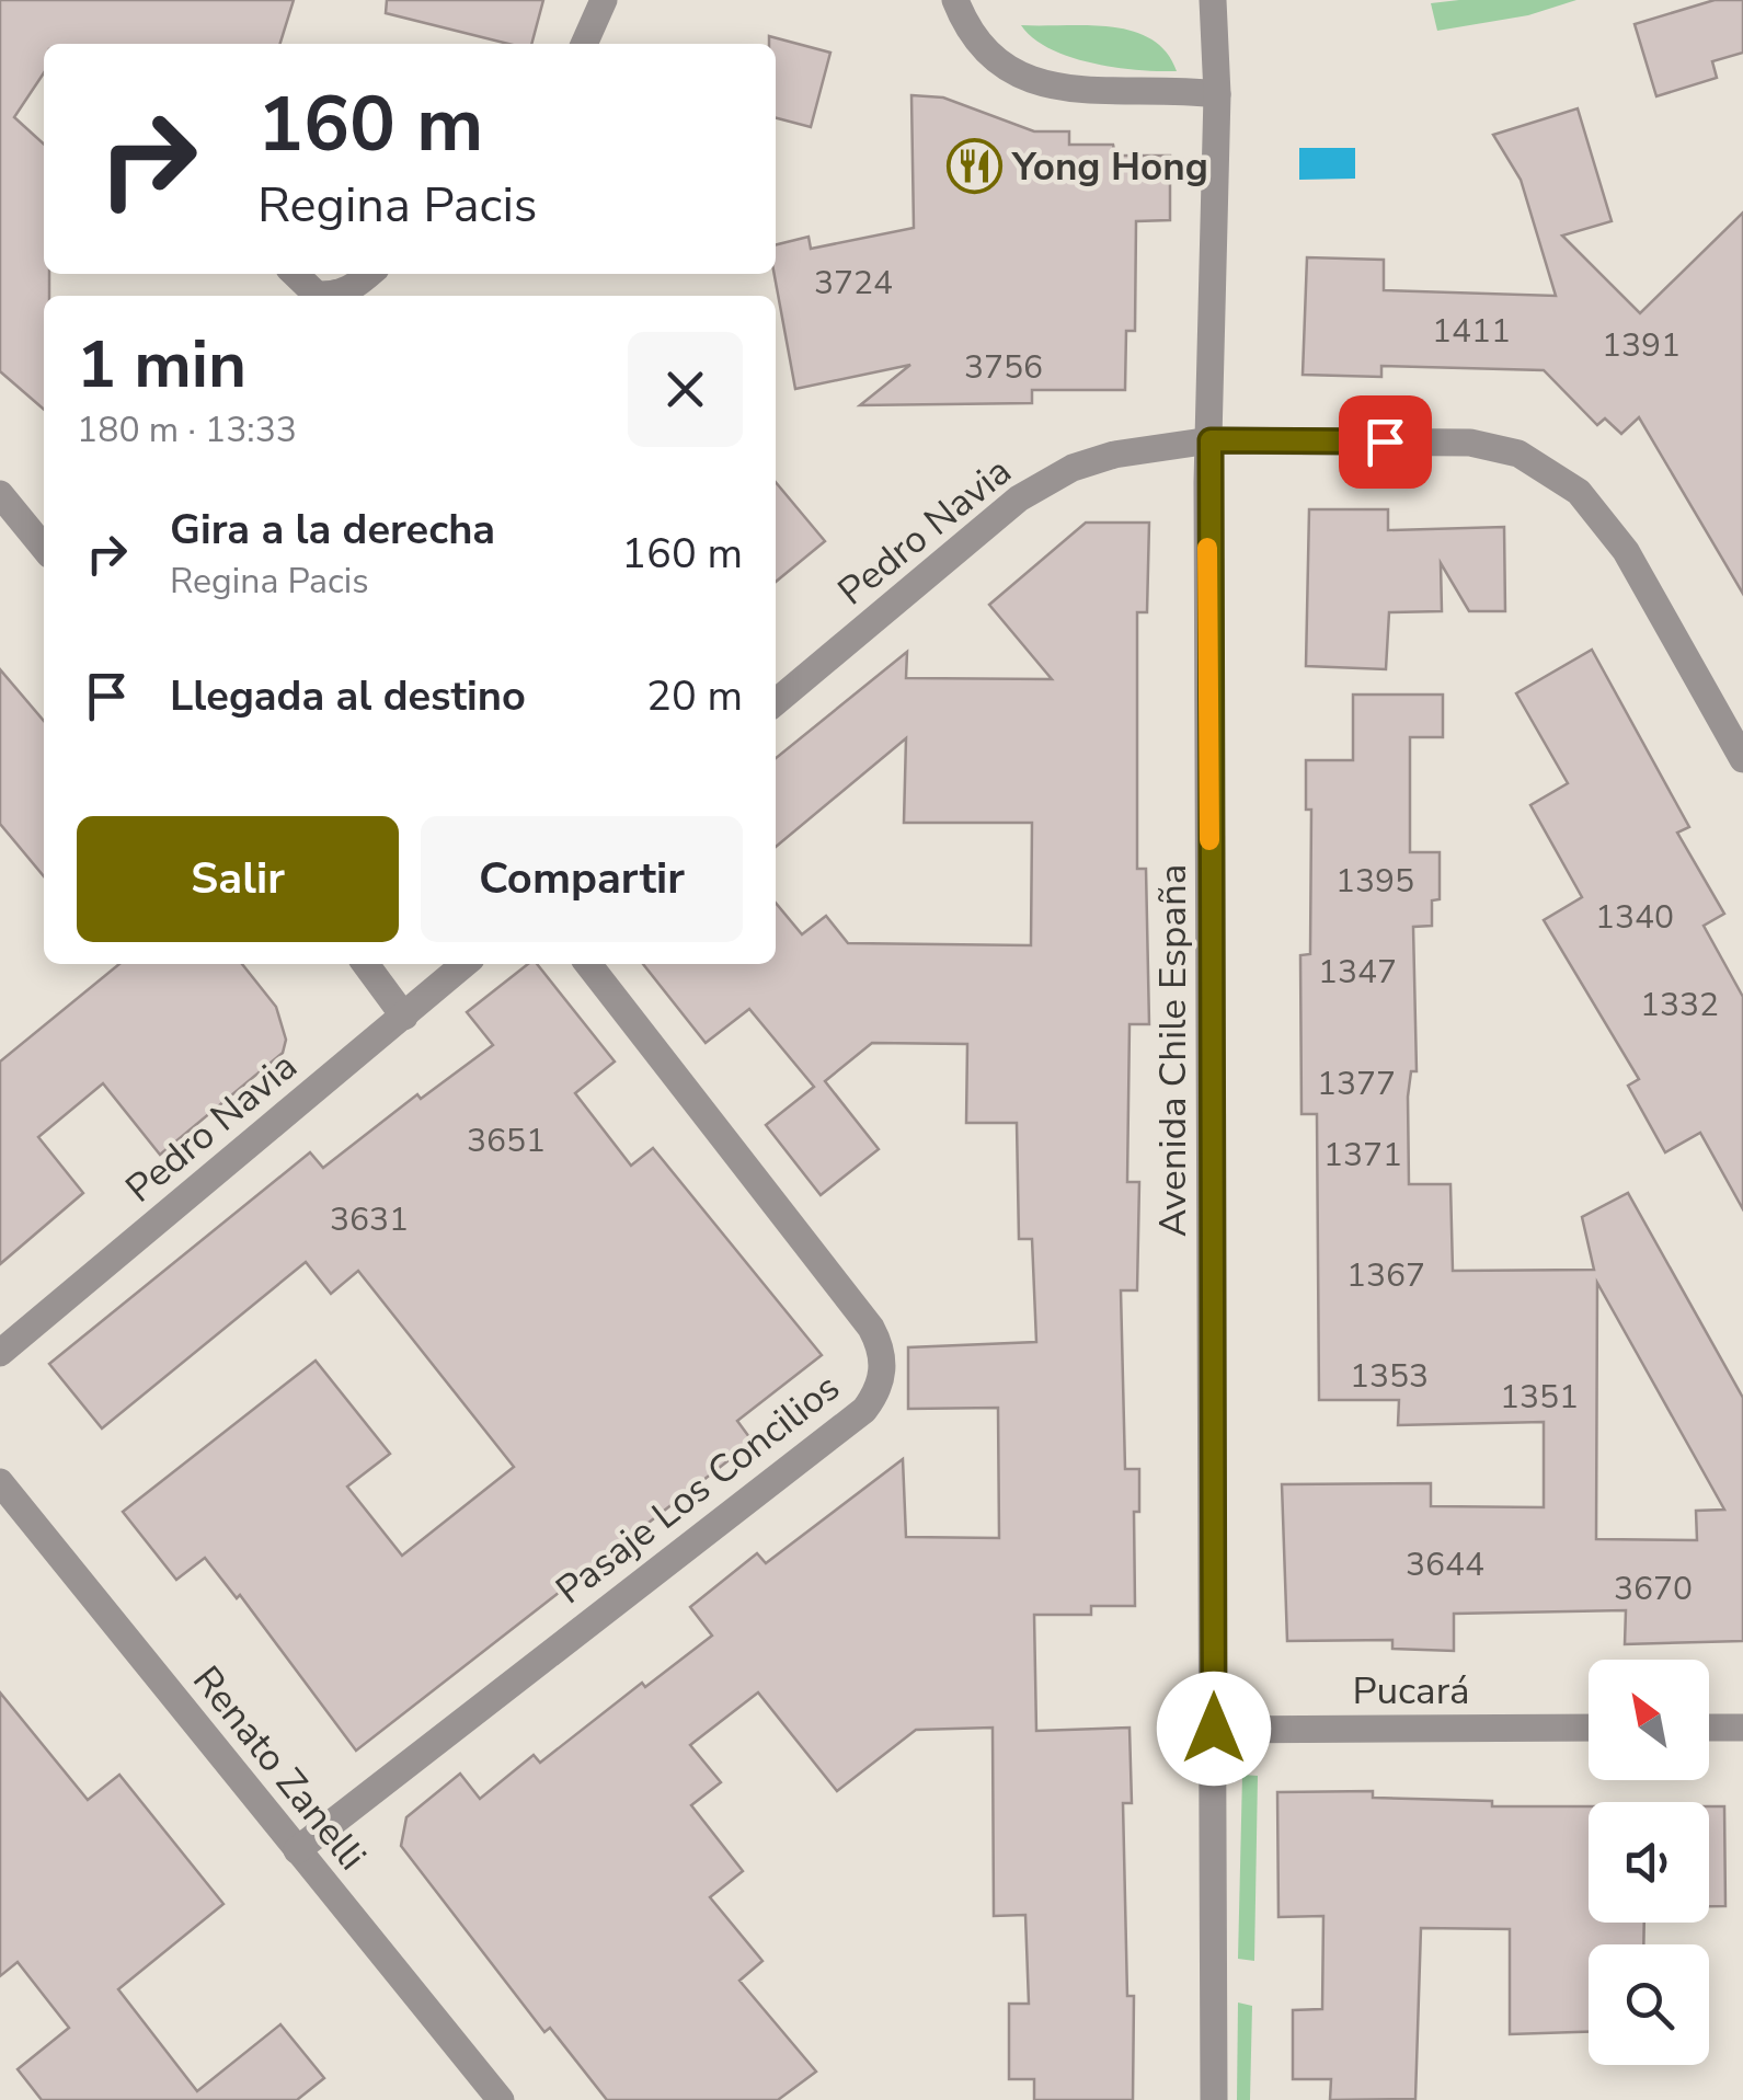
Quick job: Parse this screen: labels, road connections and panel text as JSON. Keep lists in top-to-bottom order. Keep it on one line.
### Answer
{"streets":{"street":["Pedro Navia","Avenida Chile España","Pasaje Los Concilios","Pucará","Renato Zanelli"]},"crossings":[["Pedro Navia","Avenida Chile España"],["Avenida Chile España","Pucará"],["Pasaje Los Concilios","Renato Zanelli"]],"places":{"restaurant":["Yong Hong"]},"house_numbers":["3724","1411","1391","3756","1395","1340","1347","1332","1377","3651","1371","3631","1367","1353","1351","3644","3670"],"north":"top left","page":{"turn":["160 m","Regina Pacis"],"heading":["1 min","180 m · 13:33"],"list":[{"name":"Gira a la derecha","note":"Regina Pacis","value":"160 m"},{"name":"Llegada al destino","value":"20 m"}],"buttons":["Salir","Compartir"]}}
